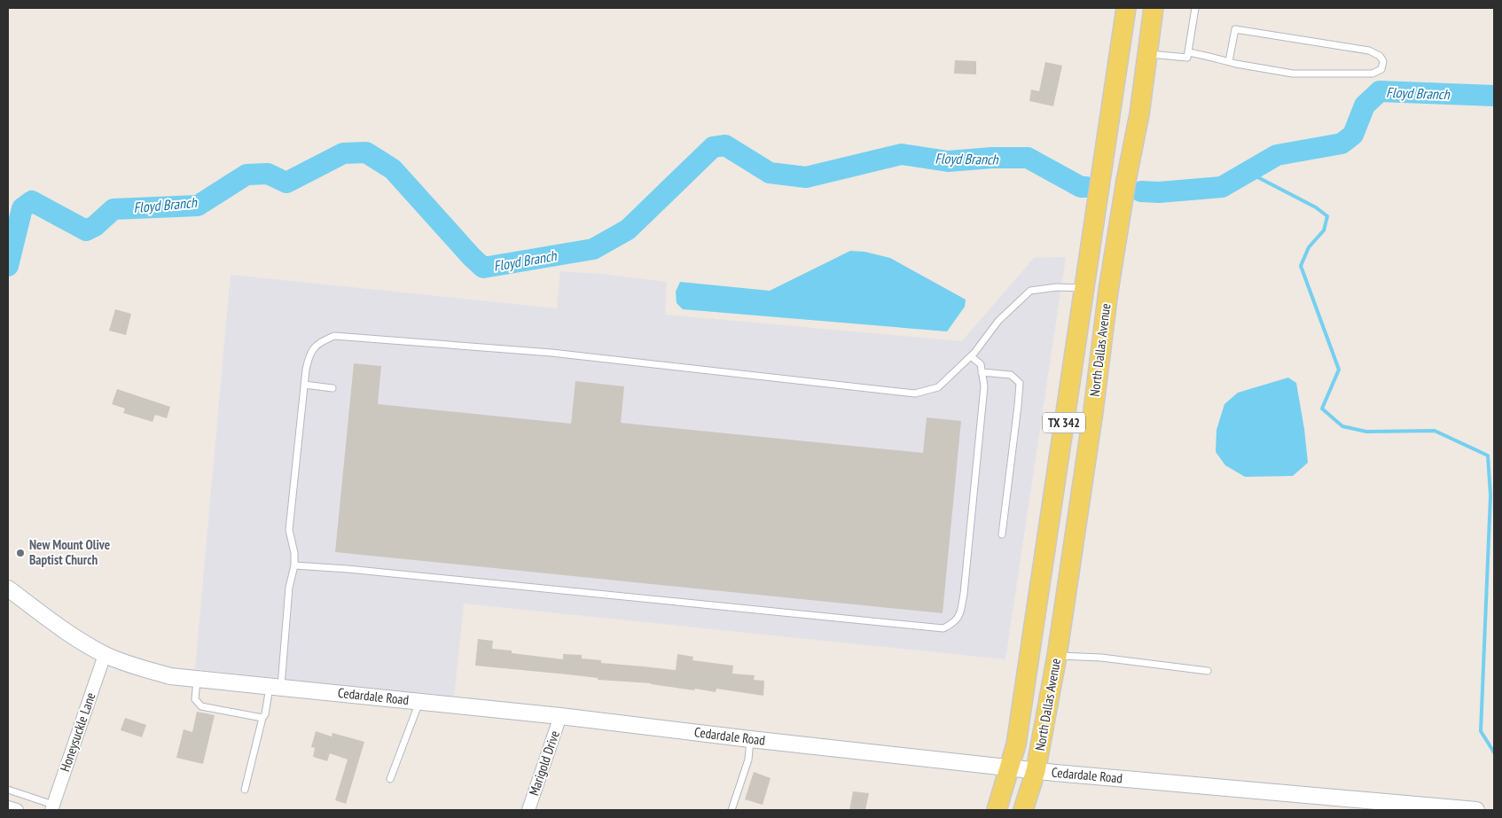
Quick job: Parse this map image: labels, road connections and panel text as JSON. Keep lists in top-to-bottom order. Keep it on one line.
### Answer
{"streets":{"main road":["North Dallas Avenue","TX 342"],"street":["Cedardale Road","Honeysuckle Lane","Marigold Drive"]},"crossings":[["North Dallas Avenue","TX 342"],["North Dallas Avenue","Cedardale Road"],["TX 342","Cedardale Road"],["Cedardale Road","Honeysuckle Lane"],["Cedardale Road","Marigold Drive"]],"water":["Floyd Branch"],"places":["New Mount Olive Baptist Church"]}
